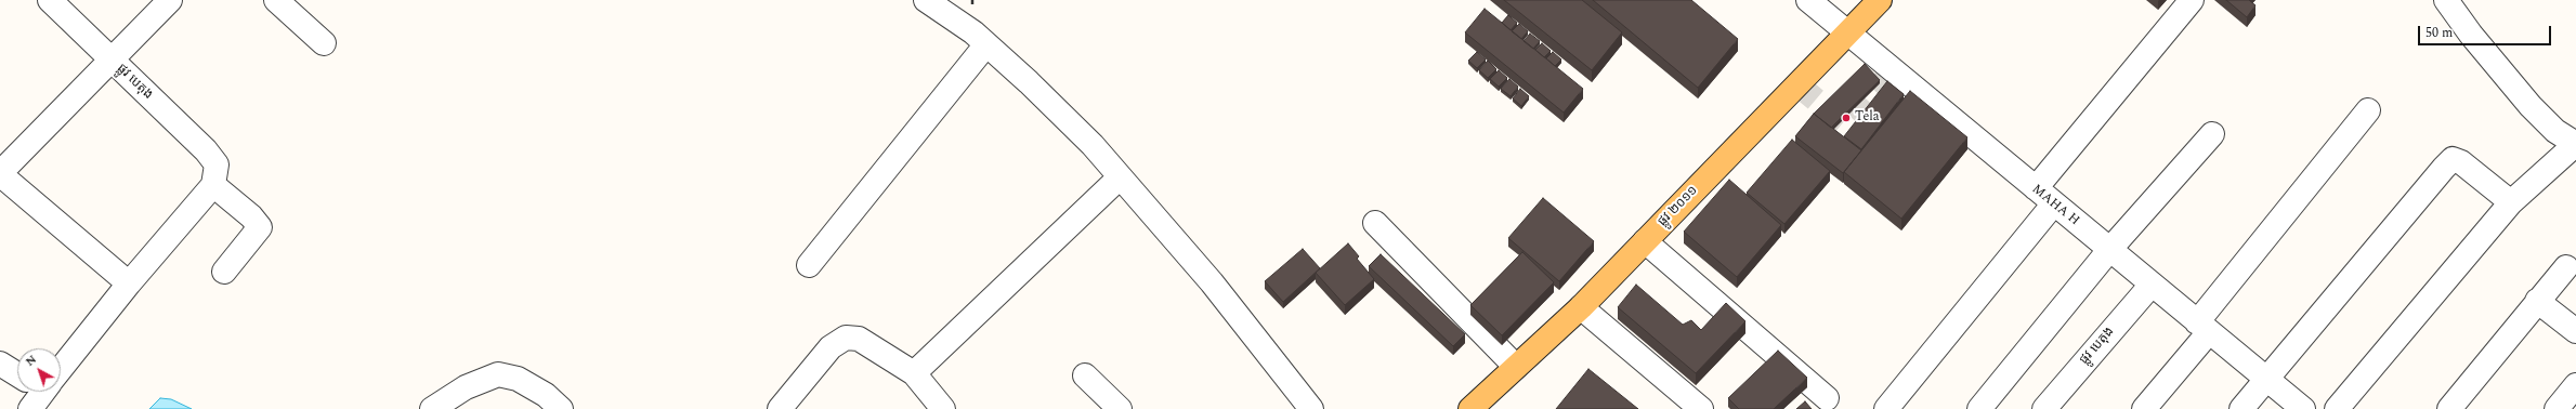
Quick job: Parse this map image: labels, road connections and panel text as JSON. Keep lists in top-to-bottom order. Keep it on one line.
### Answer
{"streets":{"main road":["ផ្លូវ ២០១១"],"street":["ផ្លូវ បេតុង","MAHA H"]},"crossings":[["ផ្លូវ បេតុង","MAHA H"],["MAHA H","ផ្លូវ ២០១១"]],"places":["Tela"],"scale_bar":"50 m","north":"top left"}
